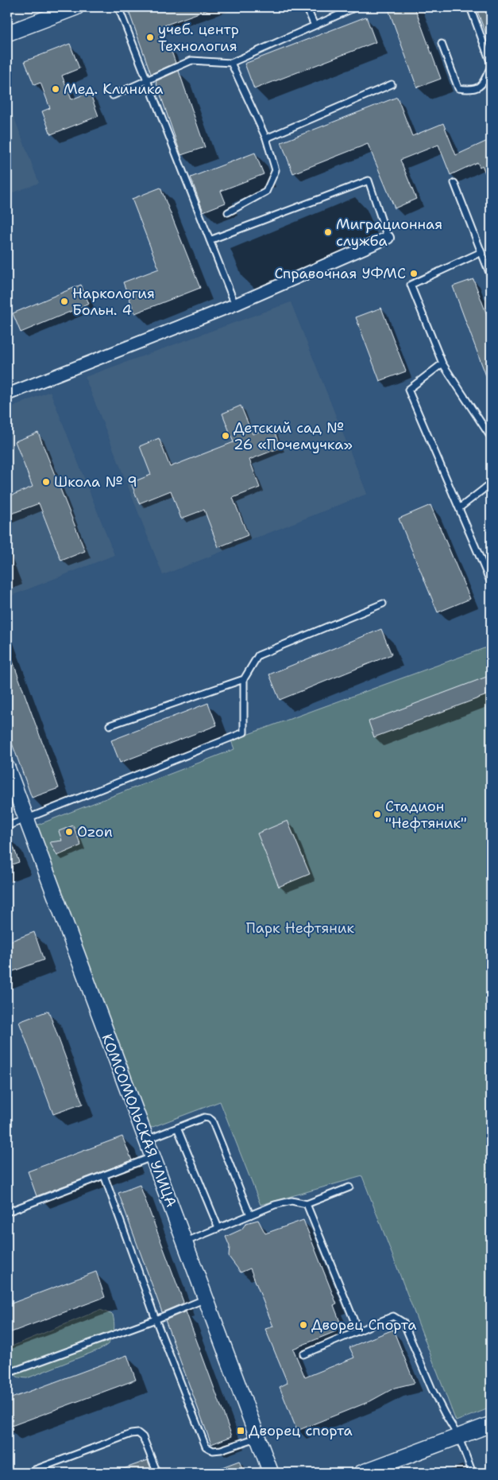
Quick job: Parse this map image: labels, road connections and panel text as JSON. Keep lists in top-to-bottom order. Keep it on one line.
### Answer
{"streets":{"street":["КОМСОМОЛЬСКАЯ УЛИЦА"]},"parks":["Парк Нефтяник"],"places":{"other":["учеб. центр Технология","Мед. Клиника","Миграционная служба","Справочная УФМС","Наркология Больн. 4","Детский сад № 26 «Почемучка»","Школа № 9","Стадион \"Нефтяник\"","Ozon","Дворец Спорта"],"transit":["Дворец спорта"]}}
